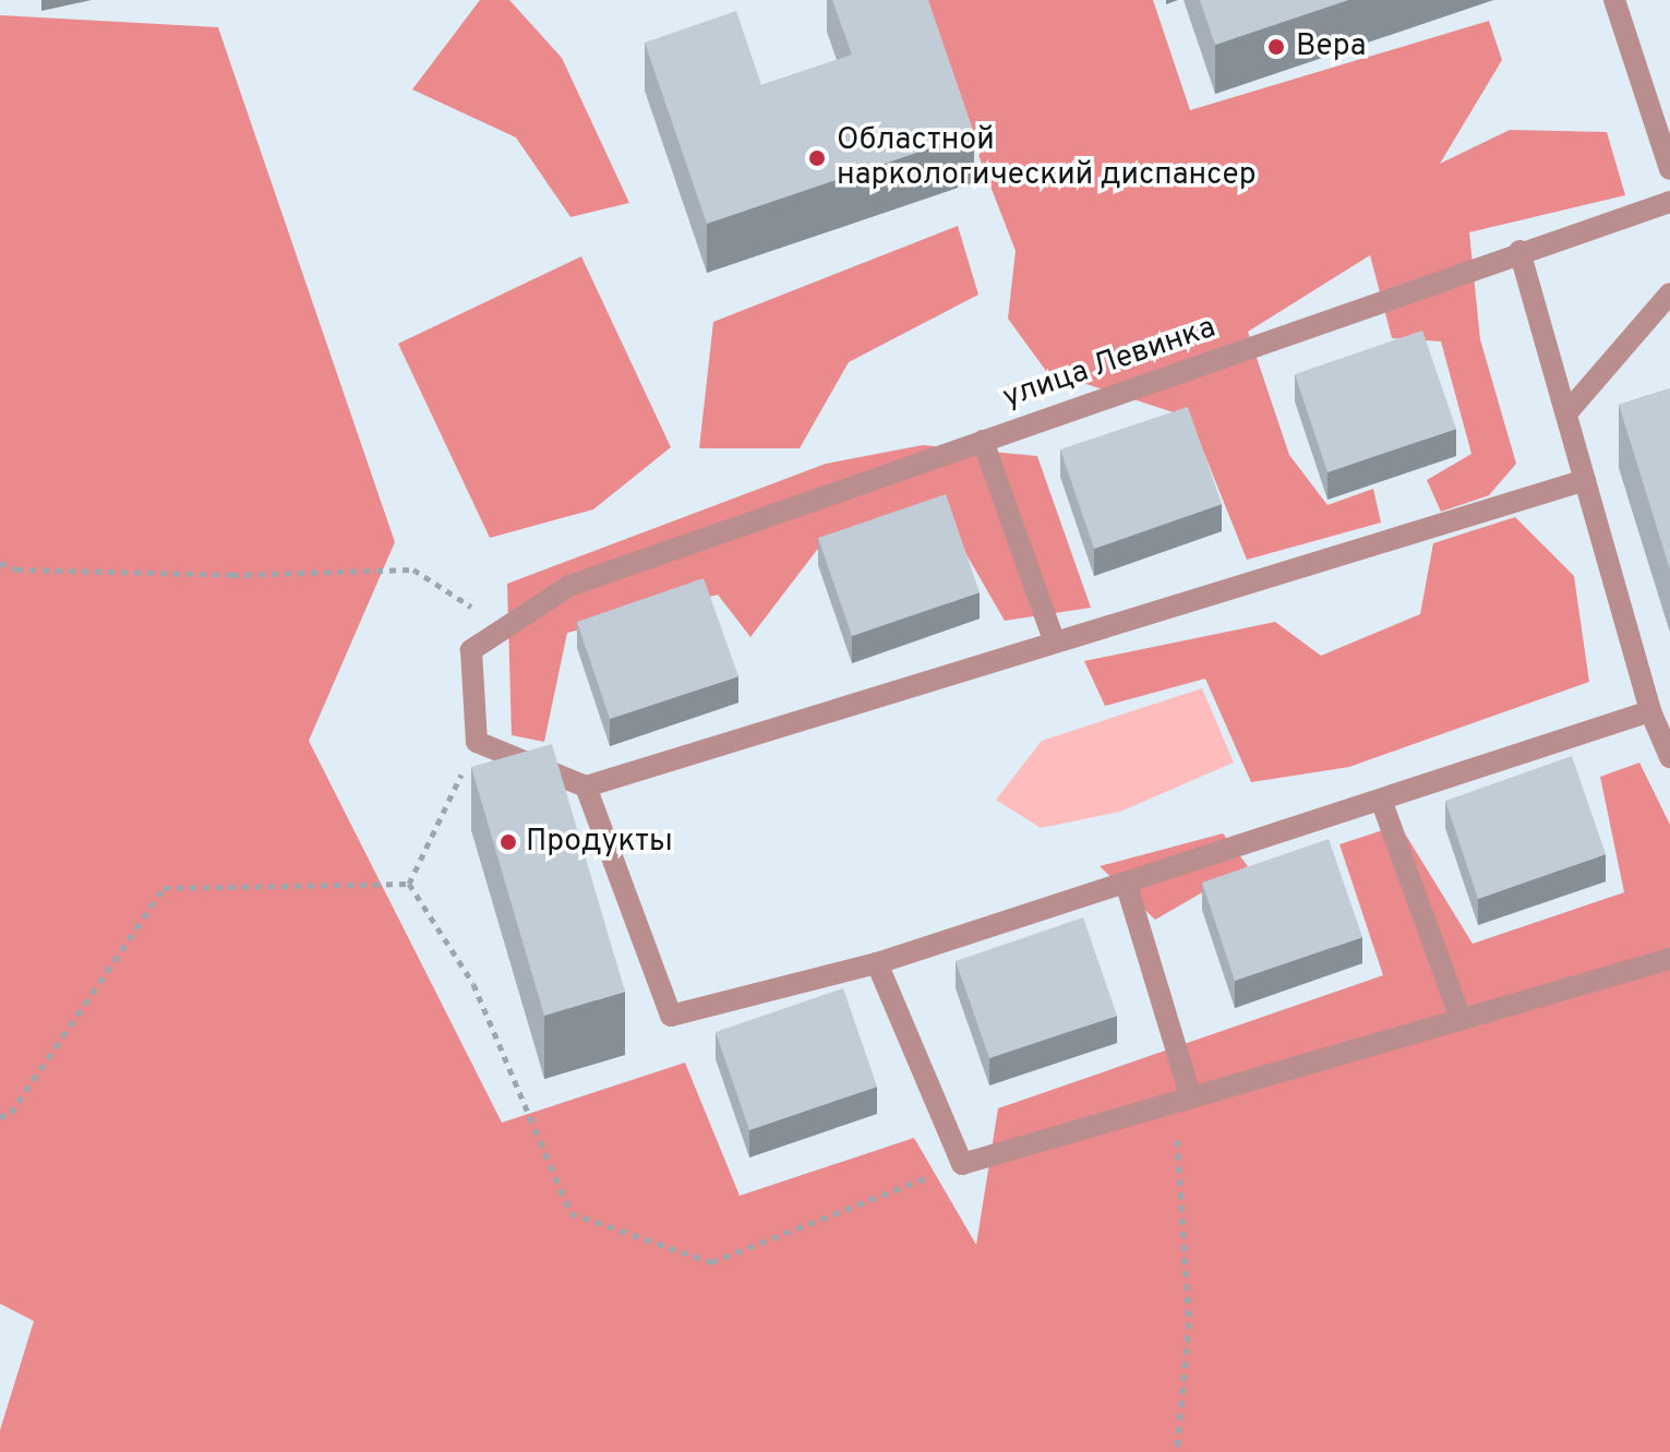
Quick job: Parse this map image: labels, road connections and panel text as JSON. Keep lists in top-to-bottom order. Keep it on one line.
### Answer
{"streets":{"street":["улица Левинка"]},"places":["Вера","Областной наркологический диспансер","Продукты"]}
